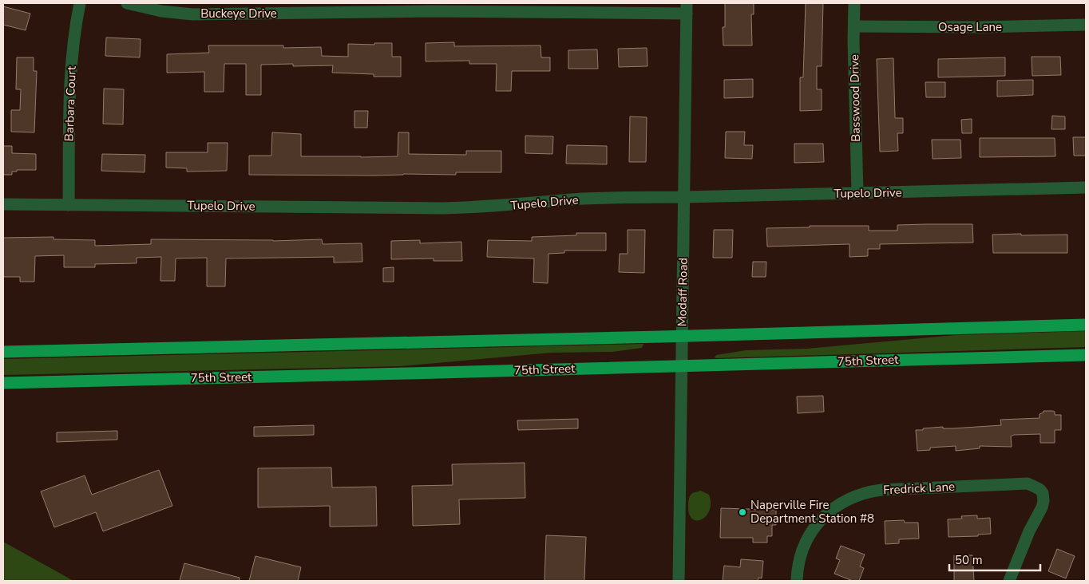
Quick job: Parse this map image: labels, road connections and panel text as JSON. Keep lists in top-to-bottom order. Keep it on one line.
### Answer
{"streets":{"main road":["75th Street"],"street":["Buckeye Drive","Osage Lane","Basswood Drive","Barbara Court","Tupelo Drive","Modaff Road","Fredrick Lane"]},"crossings":[["Buckeye Drive","Modaff Road"],["Osage Lane","Basswood Drive"],["Basswood Drive","Tupelo Drive"],["Barbara Court","Tupelo Drive"],["Tupelo Drive","Modaff Road"],["Modaff Road","75th Street"]],"places":["Naperville Fire Department Station #8"],"scale_bar":"50 m"}
